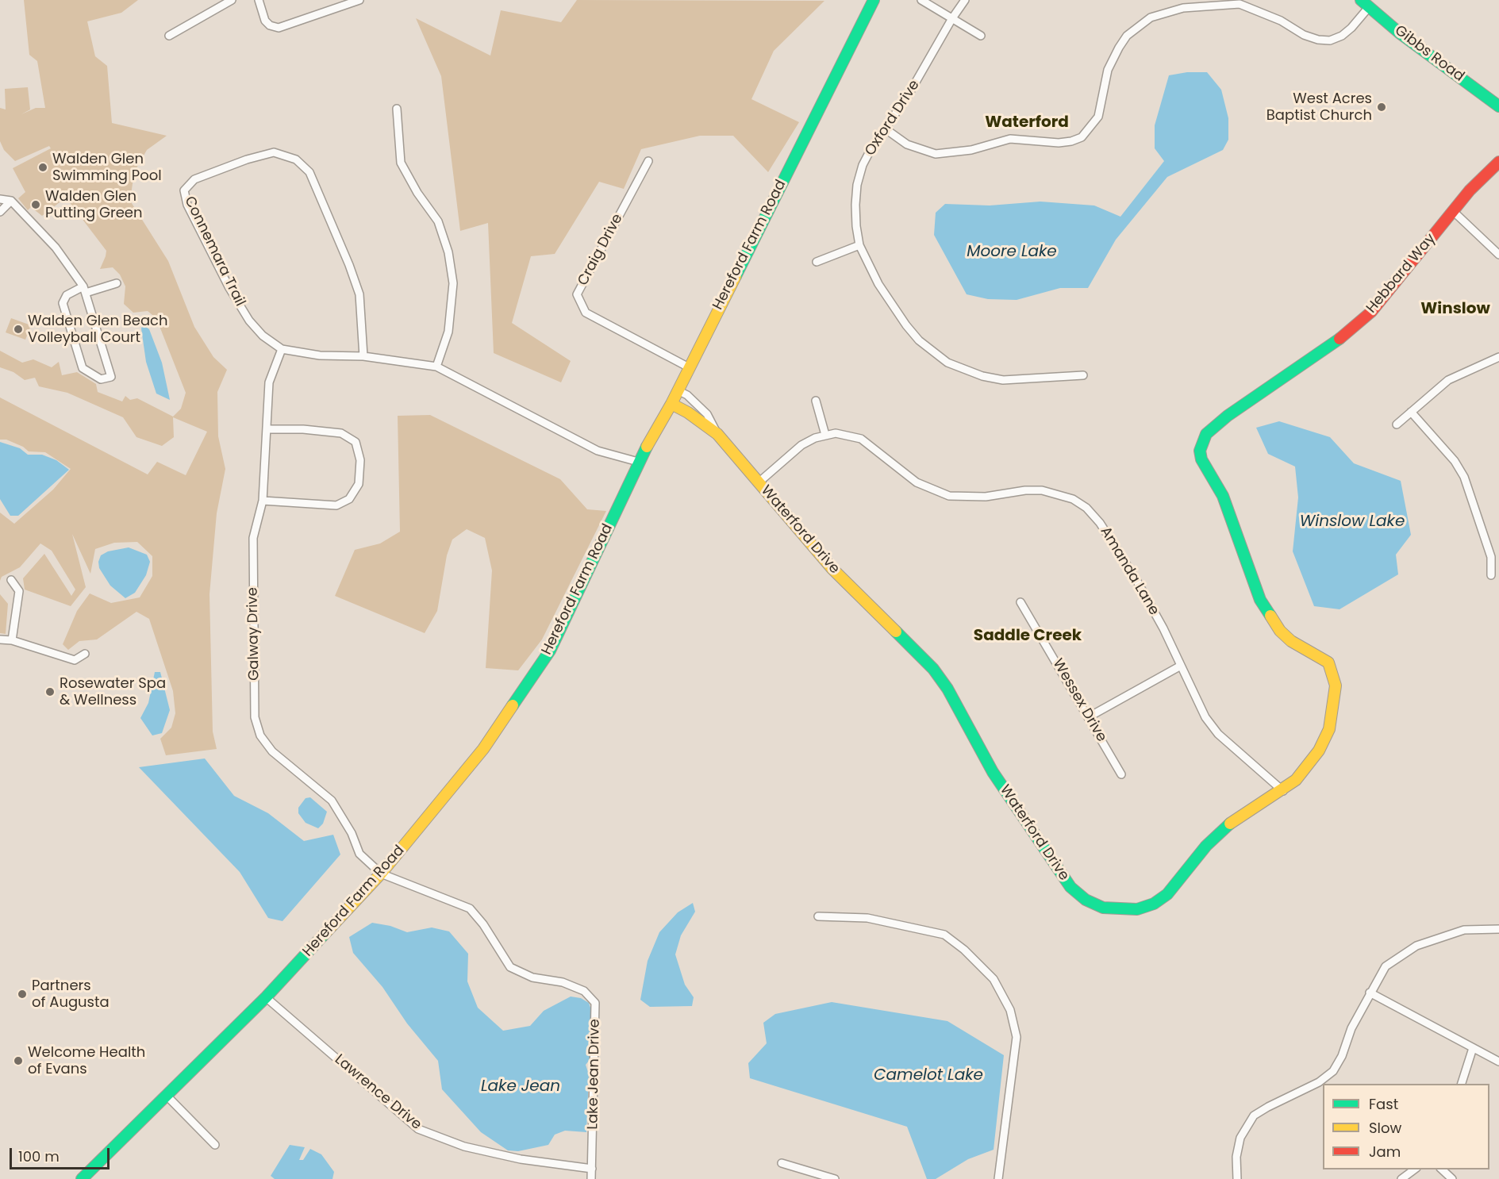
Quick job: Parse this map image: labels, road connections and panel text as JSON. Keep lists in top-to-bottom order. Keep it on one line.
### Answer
{"streets":{"street":["Gibbs Road","Oxford Drive","Hereford Farm Road","Craig Drive","Connemara Trail","Hebbard Way","Waterford Drive","Amanda Lane","Galway Drive","Wessex Drive","Lake Jean Drive","Lawrence Drive"]},"crossings":[["Hereford Farm Road","Craig Drive"],["Hereford Farm Road","Connemara Trail"],["Hereford Farm Road","Waterford Drive"],["Hereford Farm Road","Galway Drive"],["Hereford Farm Road","Lake Jean Drive"],["Hereford Farm Road","Lawrence Drive"],["Connemara Trail","Galway Drive"],["Hebbard Way","Waterford Drive"],["Waterford Drive","Amanda Lane"],["Galway Drive","Lake Jean Drive"],["Lake Jean Drive","Lawrence Drive"]],"districts":["Waterford","Winslow","Saddle Creek"],"water":["Moore Lake","Winslow Lake","Camelot Lake","Lake Jean"],"places":["West Acres Baptist Church","Walden Glen Swimming Pool","Walden Glen Putting Green","Walden Glen Beach Volleyball Court","Rosewater Spa & Wellness","Partners of Augusta","Welcome Health of Evans"],"legend":["Fast","Slow","Jam"],"scale_bar":"100 m"}
